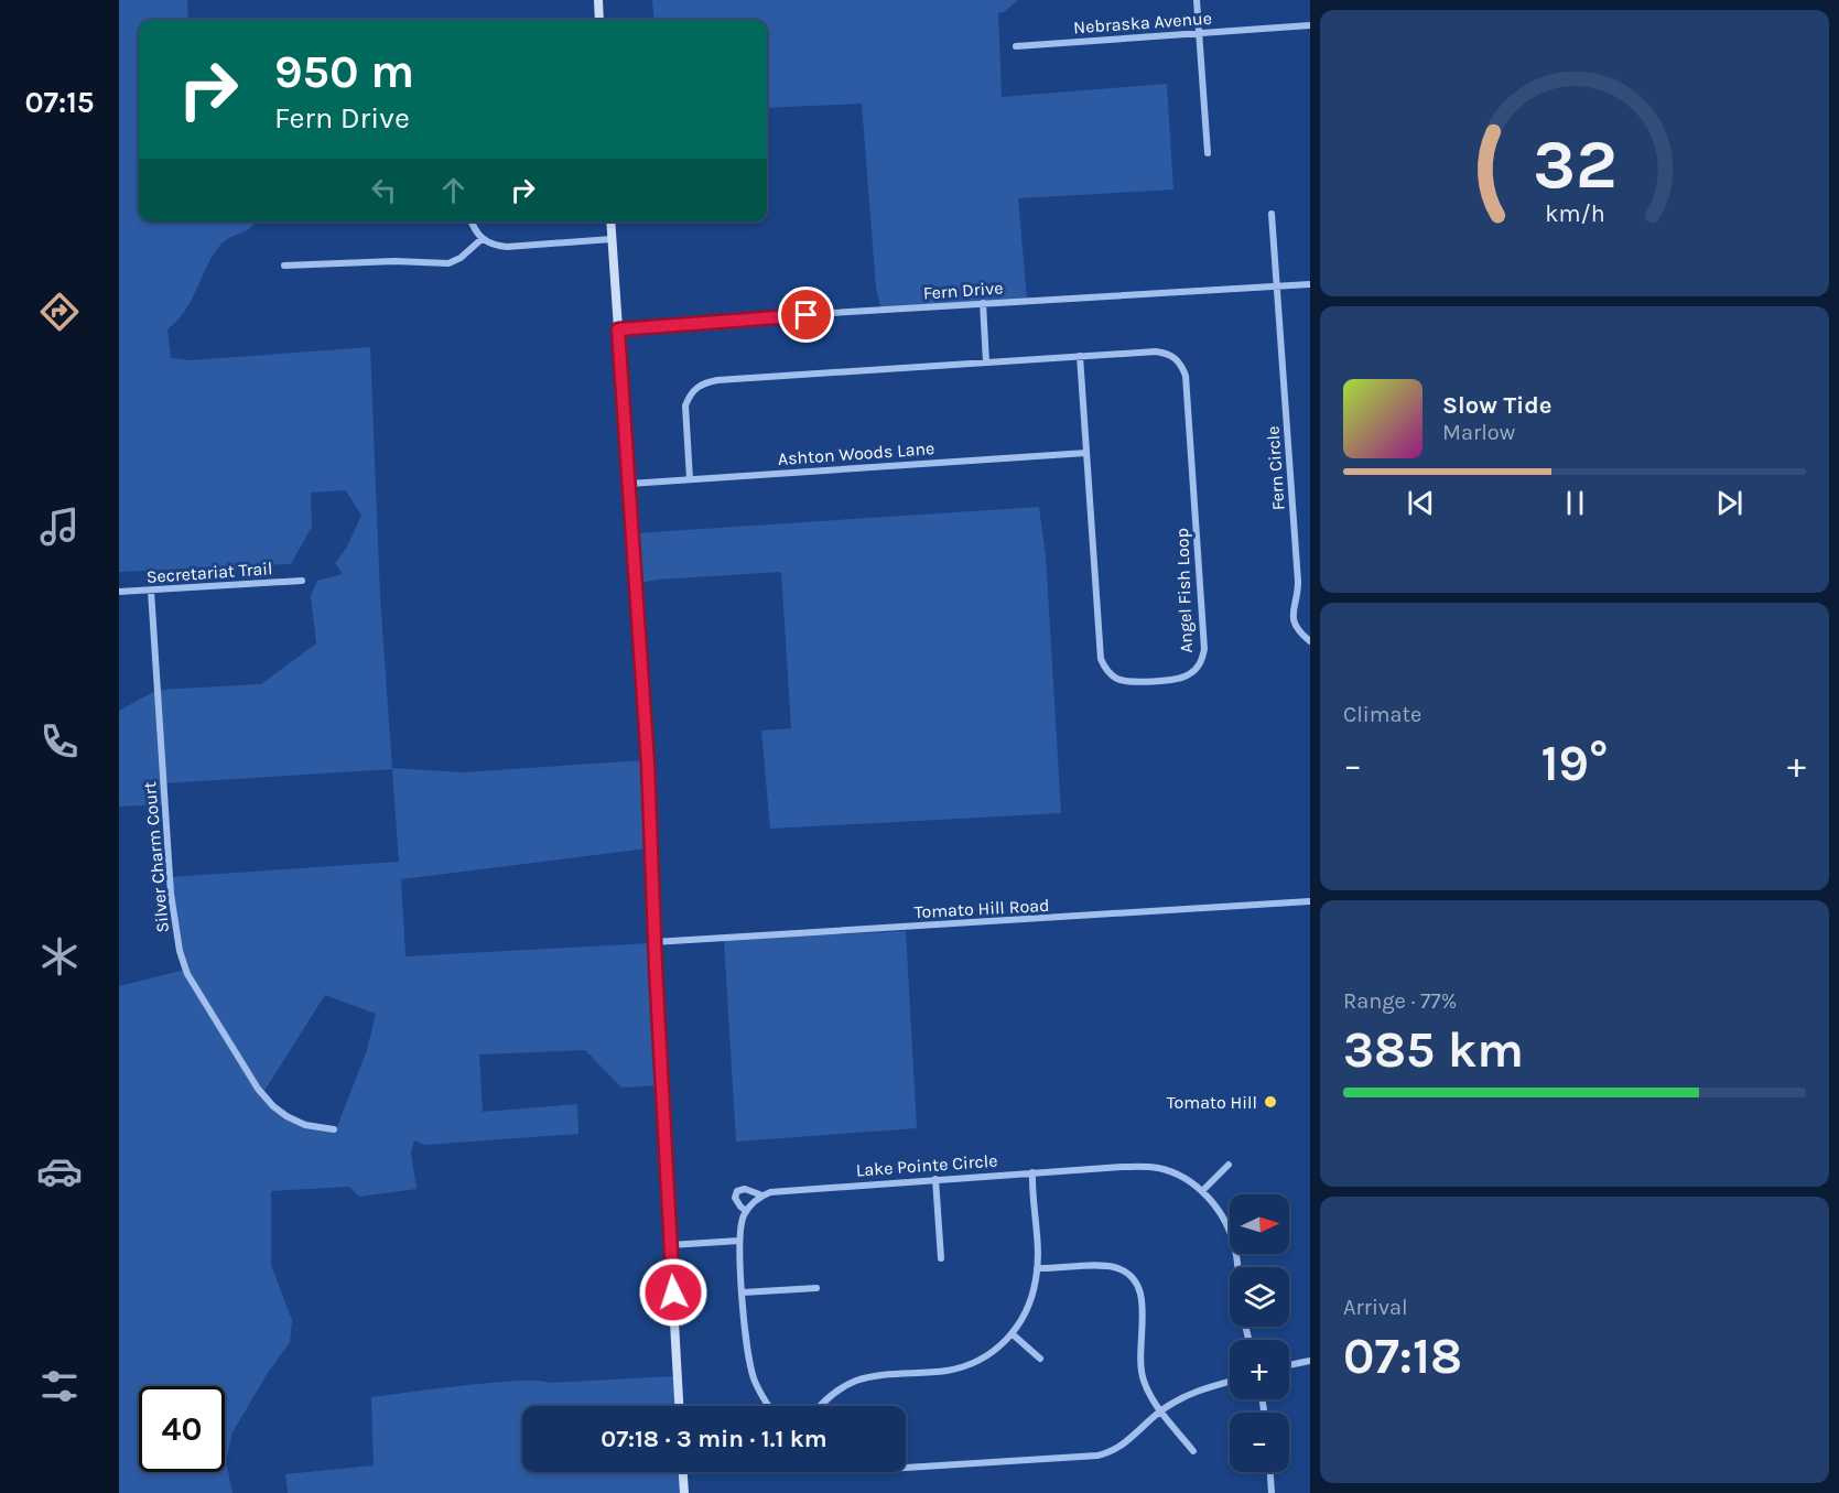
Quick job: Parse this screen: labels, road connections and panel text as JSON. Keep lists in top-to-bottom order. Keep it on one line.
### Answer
{"streets":{"street":["Nebraska Avenue","Fern Drive","Ashton Woods Lane","Fern Circle","Secretariat Trail","Angel Fish Loop","Silver Charm Court","Tomato Hill Road","Lake Pointe Circle"]},"crossings":[["Fern Drive","Fern Circle"],["Ashton Woods Lane","Angel Fish Loop"],["Secretariat Trail","Silver Charm Court"]],"places":["Tomato Hill"],"north":"right","page":{"tabs":"07:15","turn":["950 m","Fern Drive"],"song":["Slow Tide","Marlow"],"tile":["Climate",["Range · 77%","385 km"],["Arrival","07:18"]],"heat":["−","19°","+"],"map_buttons":["+","−"],"limit":"40","trip":"07:18 · 3 min · 1.1 km","gauge":["32","km/h"]}}
